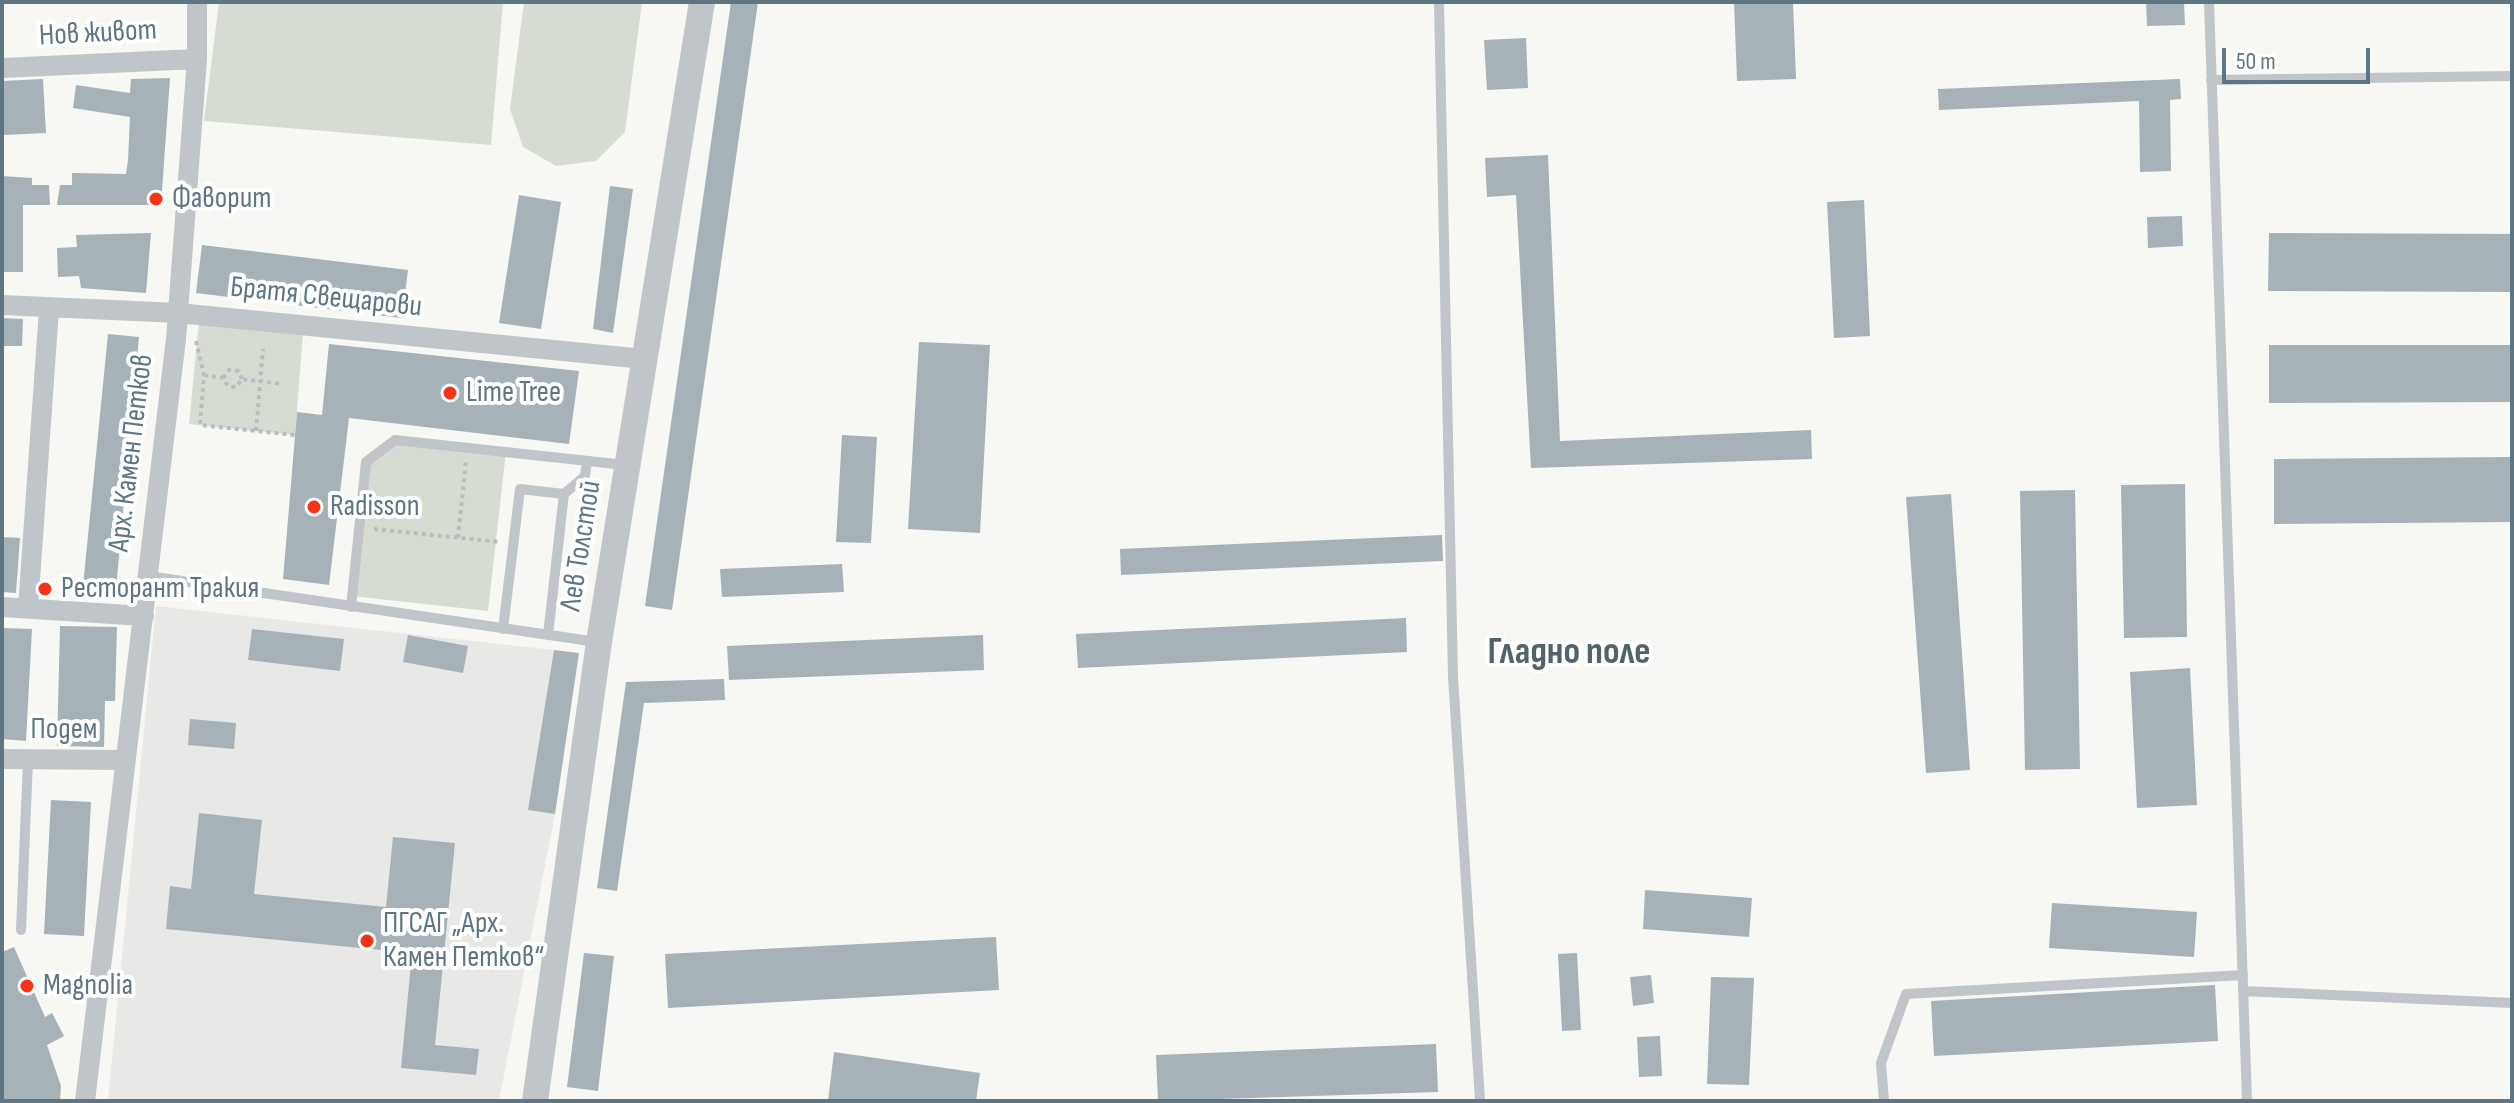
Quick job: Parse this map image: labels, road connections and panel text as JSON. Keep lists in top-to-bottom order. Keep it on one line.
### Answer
{"streets":{"street":["Нов живот","Братя Свещарови","Арх. Камен Петков","Лев Толстой","Подем"]},"crossings":[["Нов живот","Арх. Камен Петков"],["Братя Свещарови","Арх. Камен Петков"],["Братя Свещарови","Лев Толстой"],["Арх. Камен Петков","Подем"]],"districts":["Гладно поле"],"places":["Фаворит","Lime Tree","Radisson","Ресторант Тракия","ПГСАГ „Арх. Камен Петков“","Magnolia"],"scale_bar":"50 m"}
